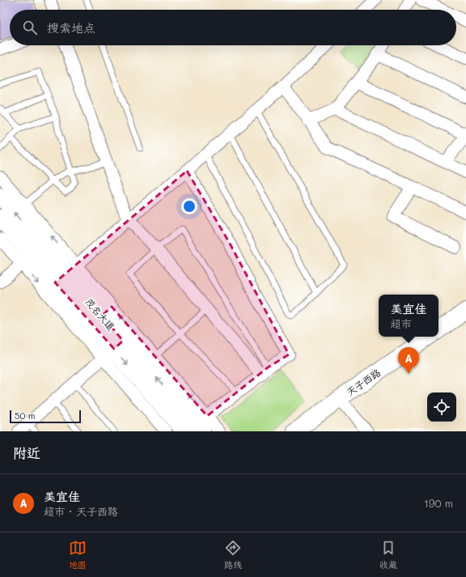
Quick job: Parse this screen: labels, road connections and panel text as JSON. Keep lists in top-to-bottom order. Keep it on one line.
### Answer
{"streets":{"main road":["茂名大道","天子西路"]},"scale_bar":"50 m","page":{"search":"搜索地点","popup":["美宜佳","超市"],"pins":"A","scale":"50 m","heading":"附近","list":[{"mark":"A","name":"美宜佳","note":"超市 · 天子西路","value":"190 m"}],"nav":["地图","路线","收藏"]}}
